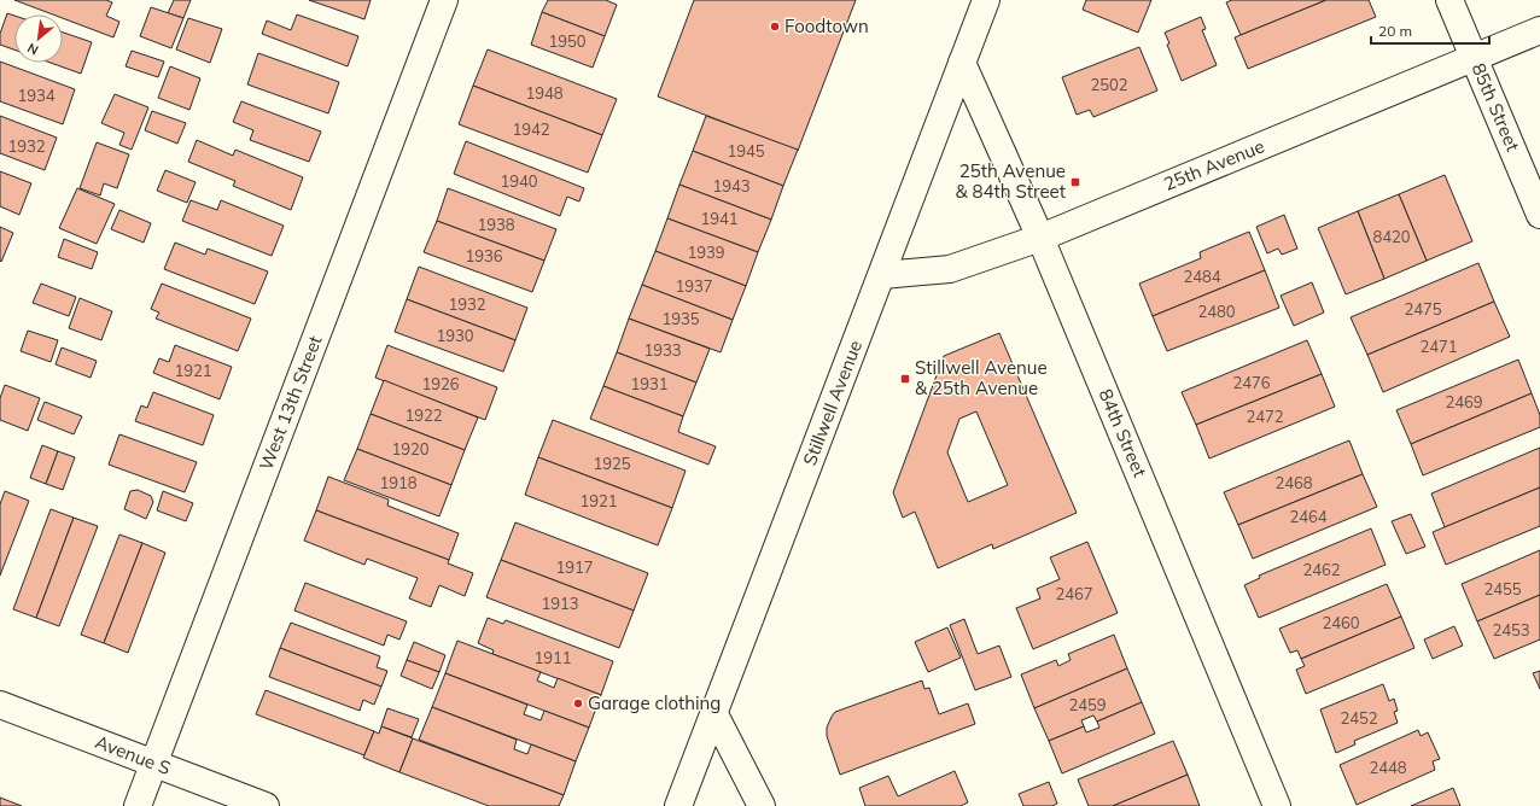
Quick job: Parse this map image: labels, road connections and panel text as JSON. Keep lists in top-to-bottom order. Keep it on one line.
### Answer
{"streets":{"street":["85th Street","25th Avenue","West 13th Street","Stillwell Avenue","84th Street","Avenue S"]},"crossings":[["85th Street","25th Avenue"],["25th Avenue","Stillwell Avenue"],["25th Avenue","84th Street"],["West 13th Street","Avenue S"],["Stillwell Avenue","84th Street"]],"places":{"other":["Foodtown","Garage clothing"],"transit":["25th Avenue & 84th Street","Stillwell Avenue & 25th Avenue"]},"house_numbers":["1950","2502","1948","1934","1942","1932","1945","1940","1943","1941","1938","8420","1939","1936","2484","1937","1932","2475","2480","1935","1930","2471","1933","1921","2476","1926","1931","2469","1922","2472","1920","1925","1918","2468","1921","2464","1917","2462","2455","2467","1913","2460","2453","1911","2459","2452","2448"],"scale_bar":"20 m","north":"bottom left"}
